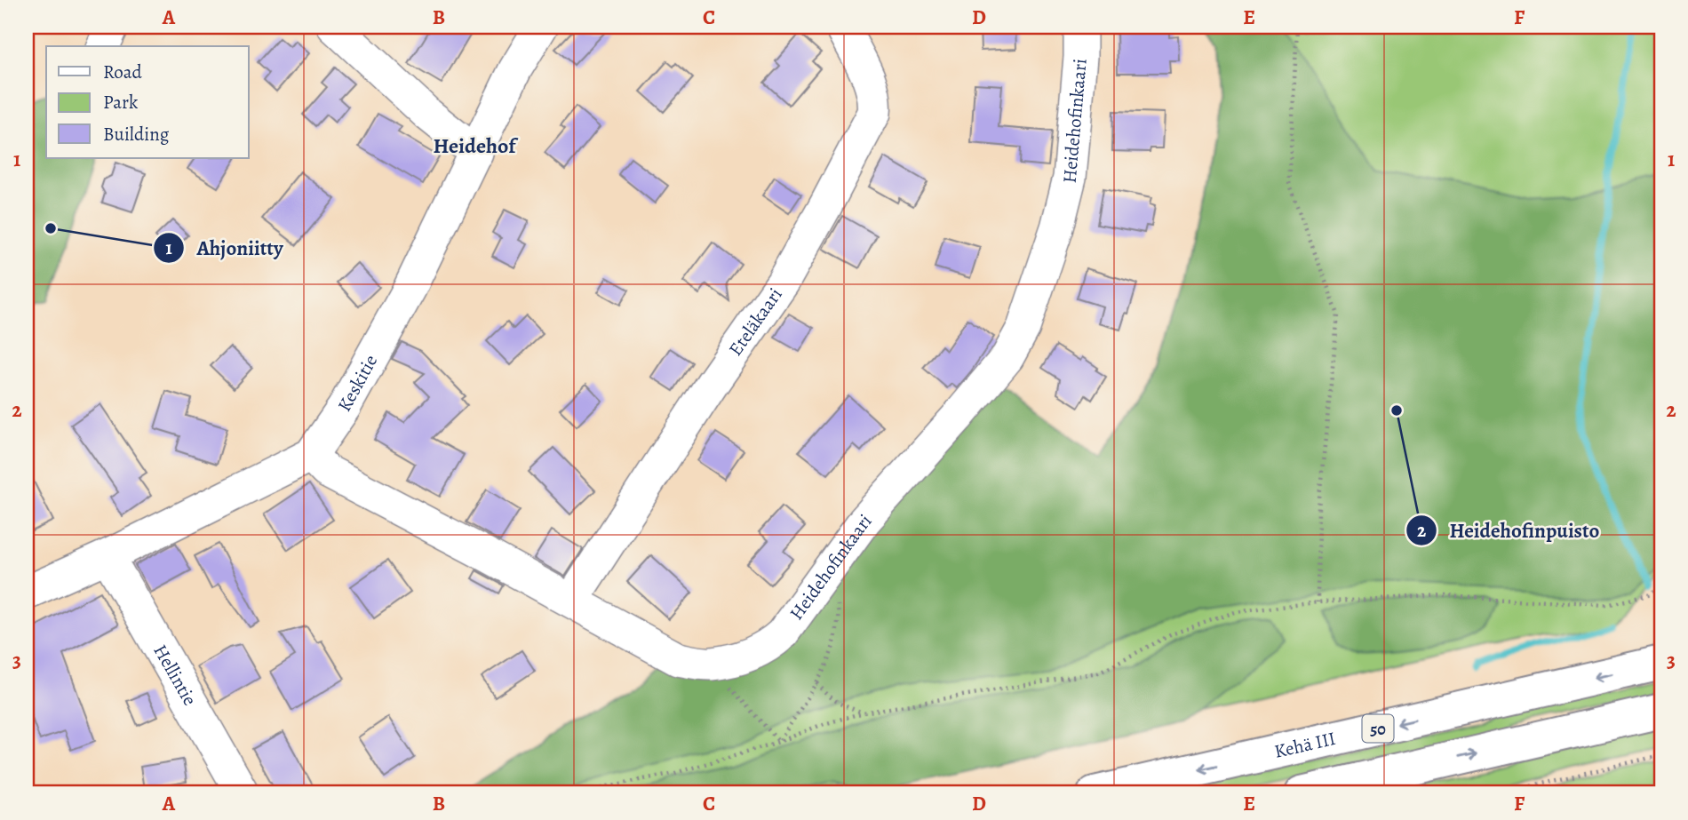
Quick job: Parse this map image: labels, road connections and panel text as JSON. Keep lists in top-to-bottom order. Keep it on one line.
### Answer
{"streets":{"highway":["50","Kehä III"],"street":["Heidehofinkaari","Eteläkaari","Keskitie","Hellintie"]},"crossings":[["Heidehofinkaari","Eteläkaari"],["Heidehofinkaari","Keskitie"],["Keskitie","Hellintie"]],"districts":["Heidehof"],"places":["Ahjoniitty","Heidehofinpuisto"],"legend":["Road","Park","Building"],"grid":{"columns":["A","B","C","D","E","F"],"rows":["1","2","3"]}}
